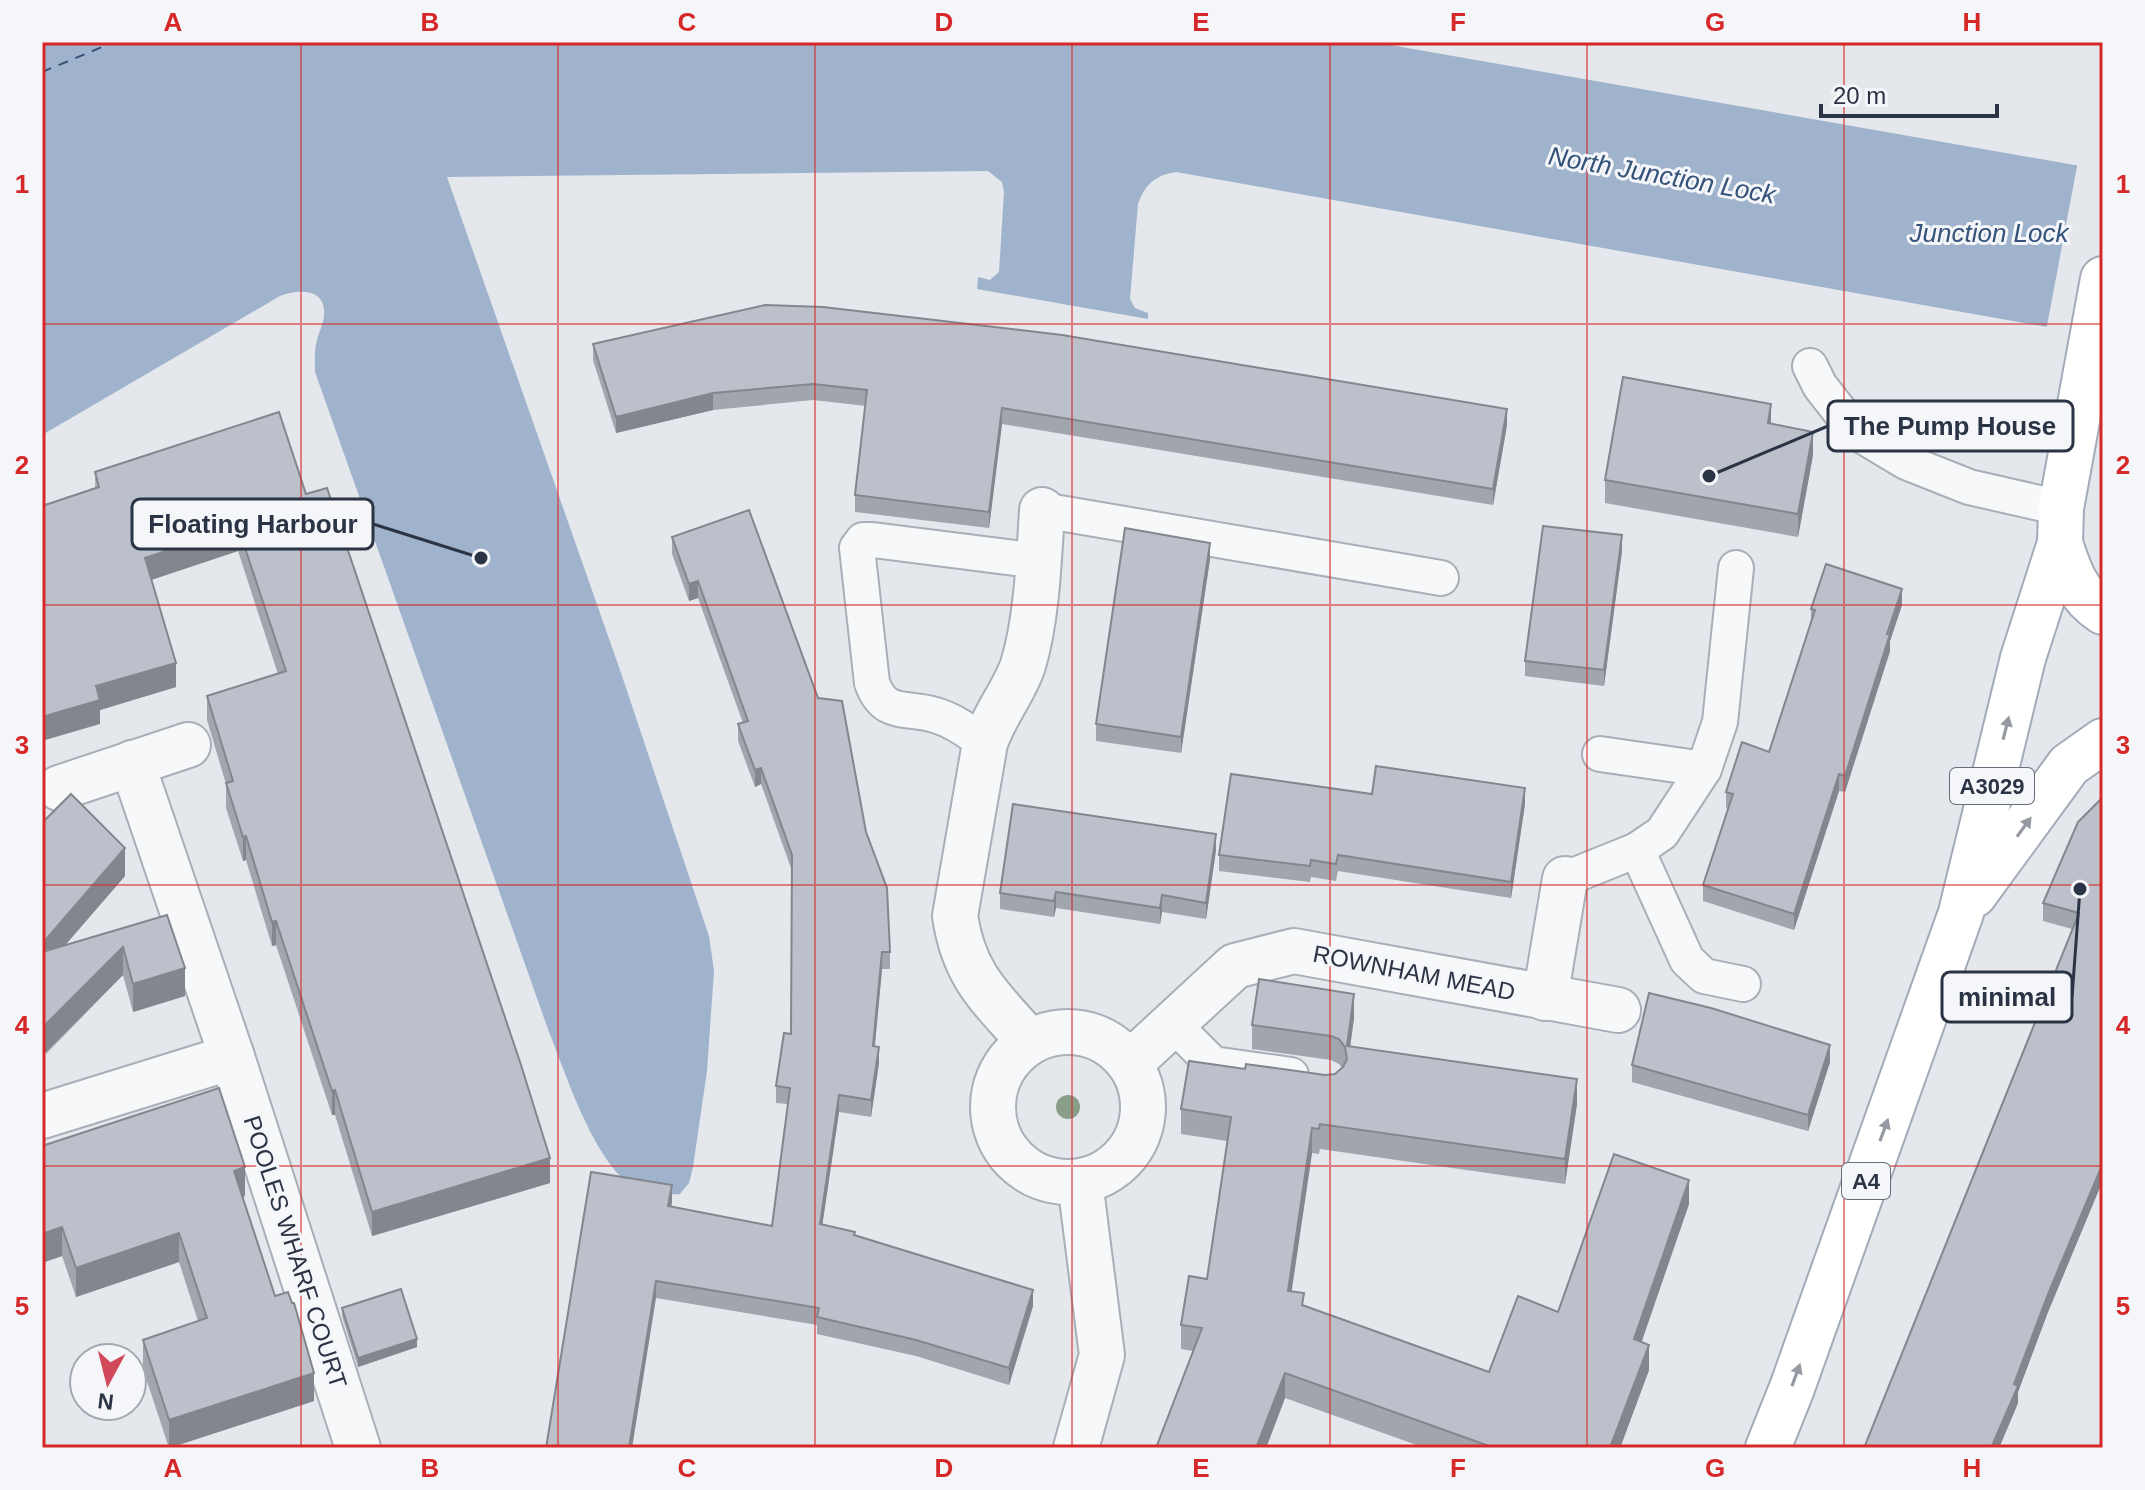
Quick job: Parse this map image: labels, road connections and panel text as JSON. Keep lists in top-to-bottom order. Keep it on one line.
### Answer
{"streets":{"main road":["A3029","A4"],"street":["ROWNHAM MEAD","POOLES WHARF COURT"]},"crossings":[["A3029","A4"]],"water":["North Junction Lock","Junction Lock"],"places":["The Pump House","Floating Harbour","minimal"],"scale_bar":"20 m","north":"bottom","grid":{"columns":["A","B","C","D","E","F","G","H"],"rows":["1","2","3","4","5"]}}
